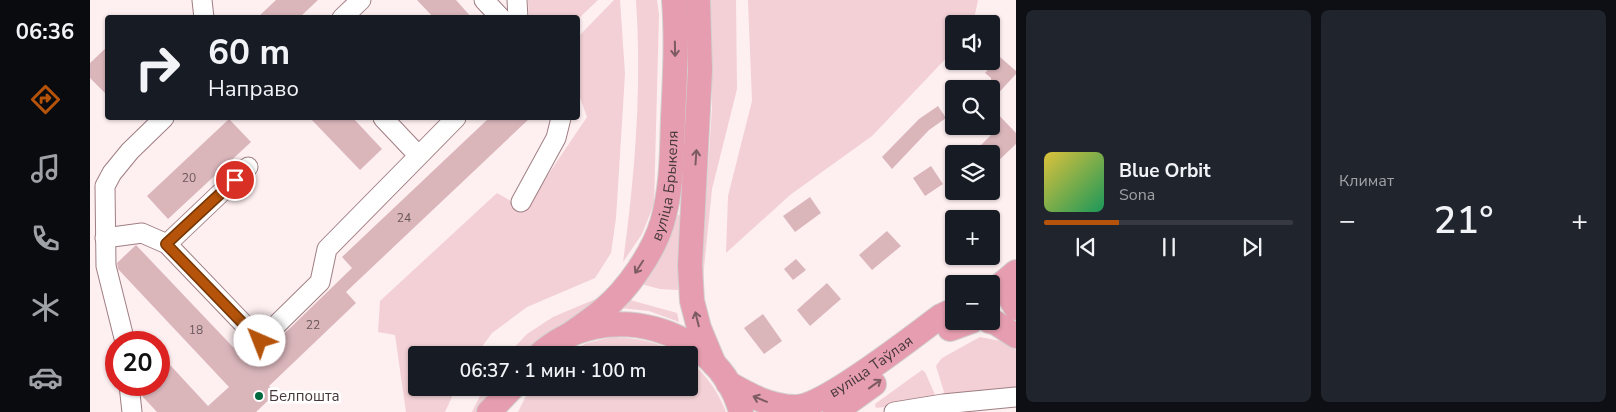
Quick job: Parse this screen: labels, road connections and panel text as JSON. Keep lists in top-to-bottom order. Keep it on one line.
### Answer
{"streets":{"main road":["вуліца Брыкеля","вуліца Таўлая"]},"crossings":[["вуліца Брыкеля","вуліца Таўлая"]],"places":["Белпошта"],"house_numbers":["20","24","22","18"],"page":{"tabs":"06:36","tile":"Климат","map_buttons":["+","−"],"turn":["60 m","Направо"],"song":["Blue Orbit","Sona"],"heat":["−","21°","+"],"limit":"20","trip":"06:37 · 1 мин · 100 m"}}
